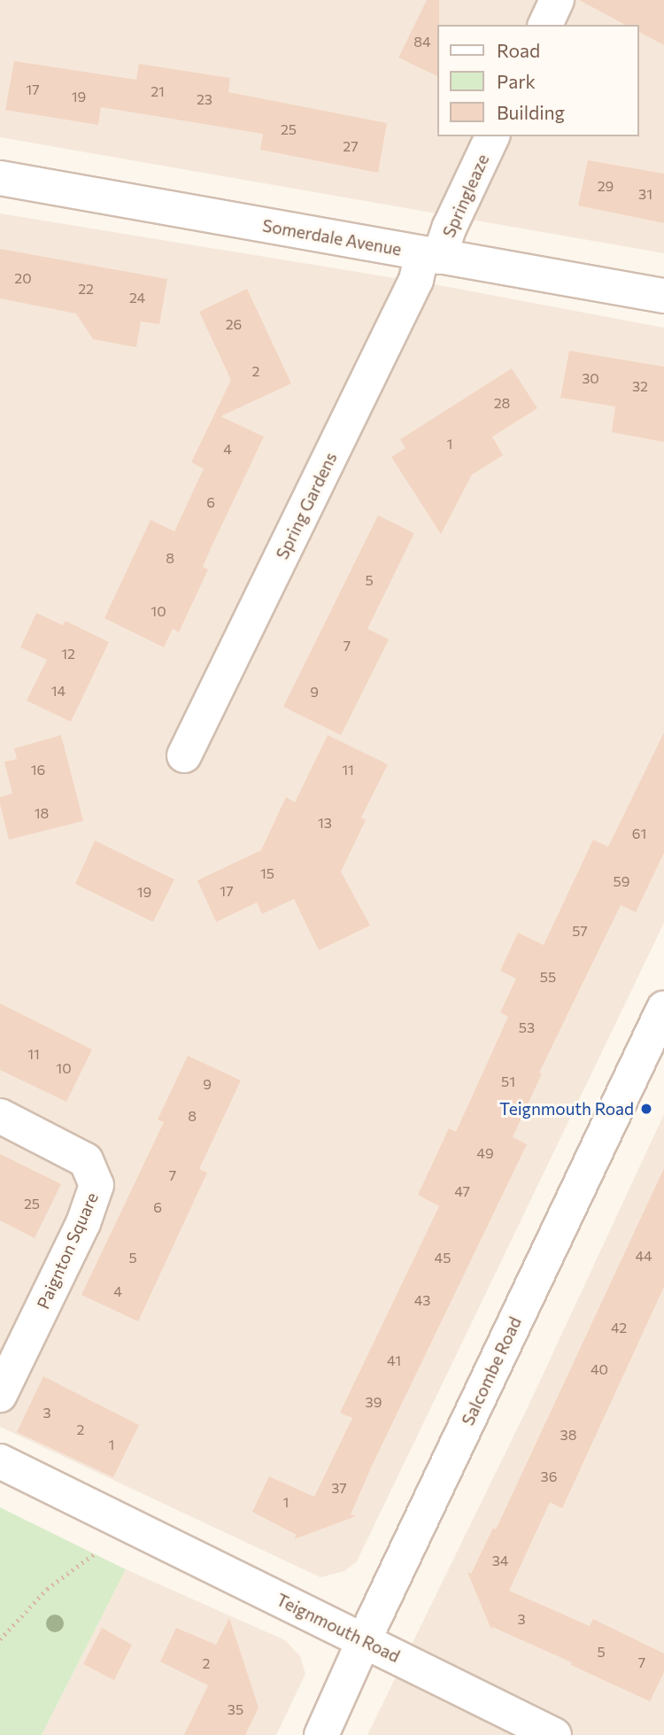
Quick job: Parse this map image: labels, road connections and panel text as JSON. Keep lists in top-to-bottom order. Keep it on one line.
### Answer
{"streets":{"street":["Springleaze","Somerdale Avenue","Spring Gardens","Paignton Square","Salcombe Road","Teignmouth Road"]},"crossings":[["Springleaze","Somerdale Avenue"],["Springleaze","Spring Gardens"],["Somerdale Avenue","Spring Gardens"],["Salcombe Road","Teignmouth Road"]],"places":["Teignmouth Road"],"house_numbers":["84","17","21","19","23","25","27","29","31","20","22","24","26","2","30","32","28","1","4","6","8","5","10","7","12","14","9","16","11","18","13","61","15","59","17","19","57","55","53","11","10","51","9","8","49","7","47","25","6","44","5","45","4","43","42","41","40","39","3","2","38","1","36","37","1","34","3","5","7","2","35"],"legend":["Road","Park","Building"]}
